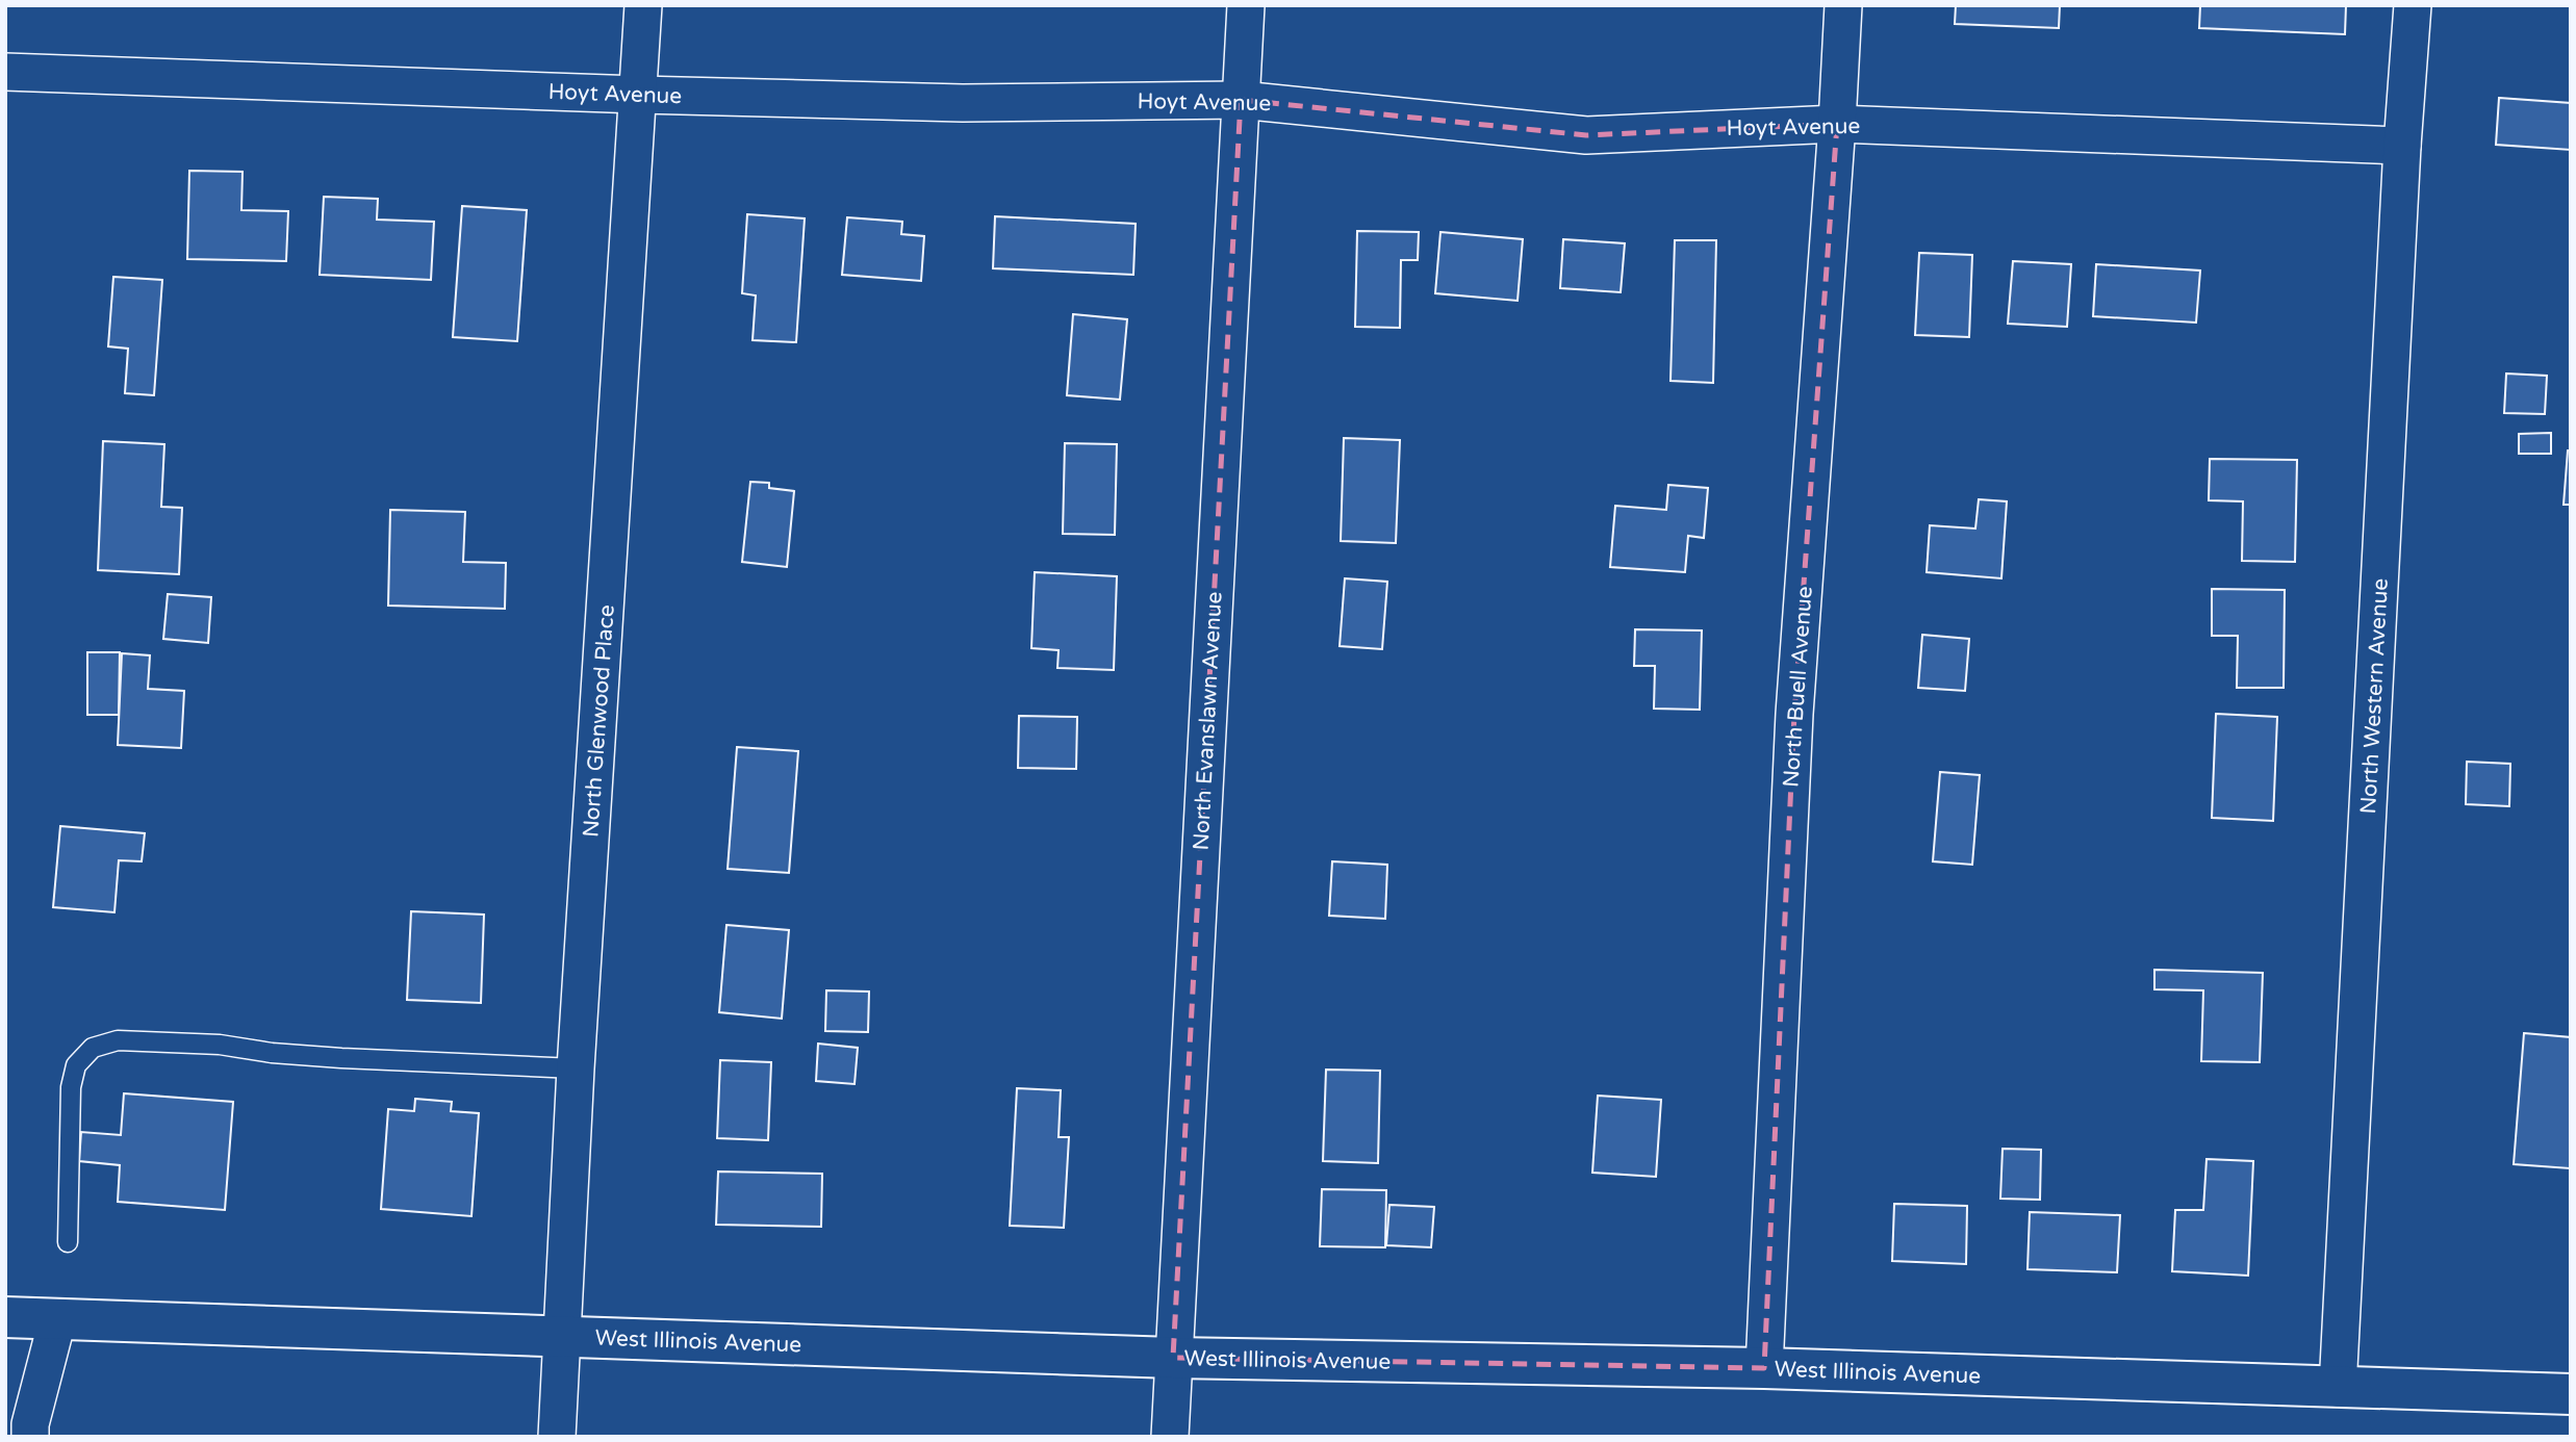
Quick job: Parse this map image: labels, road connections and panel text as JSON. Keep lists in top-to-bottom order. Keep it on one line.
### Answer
{"streets":{"street":["Hoyt Avenue","North Buell Avenue","North Western Avenue","North Glenwood Place","North Evanslawn Avenue","West Illinois Avenue"]},"crossings":[["Hoyt Avenue","North Buell Avenue"],["Hoyt Avenue","North Western Avenue"],["Hoyt Avenue","North Glenwood Place"],["Hoyt Avenue","North Evanslawn Avenue"],["North Buell Avenue","West Illinois Avenue"],["North Western Avenue","West Illinois Avenue"],["North Glenwood Place","West Illinois Avenue"],["North Evanslawn Avenue","West Illinois Avenue"]]}
